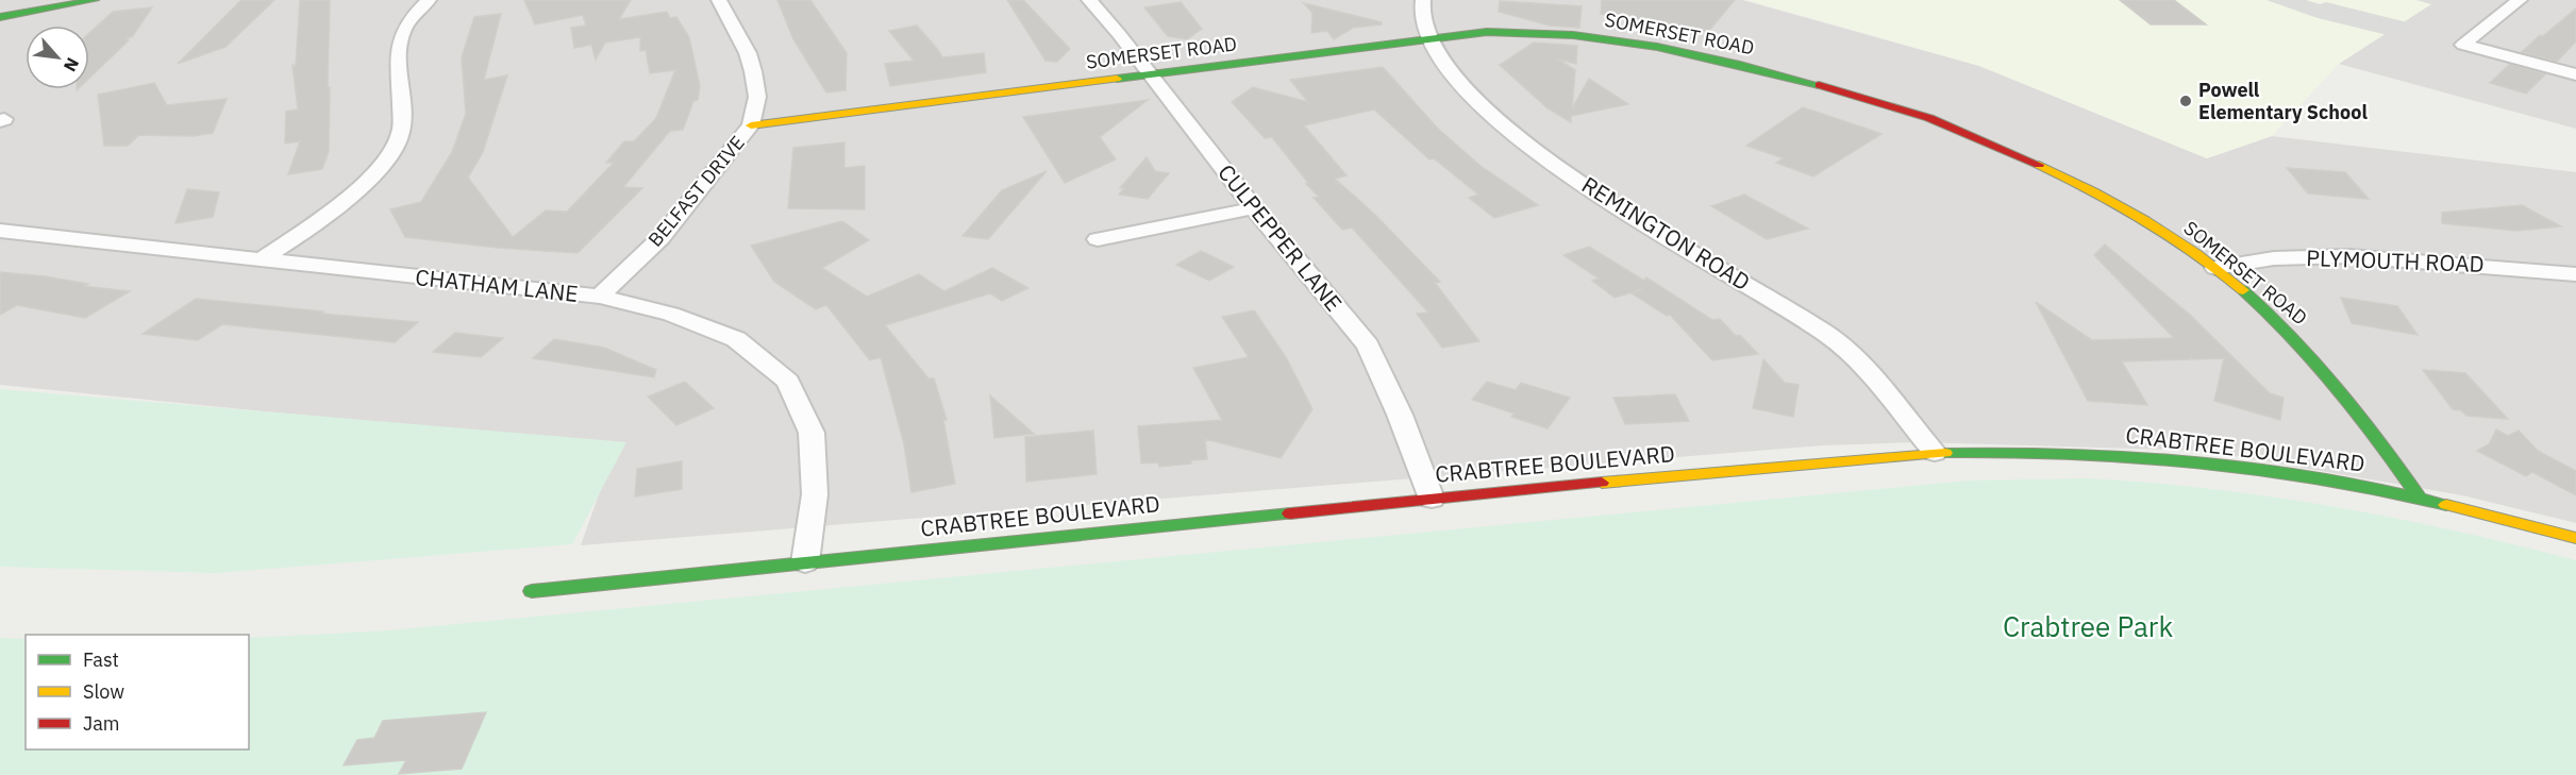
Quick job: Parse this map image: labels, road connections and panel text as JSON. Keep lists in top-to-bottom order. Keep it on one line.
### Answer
{"streets":{"street":["SOMERSET ROAD","BELFAST DRIVE","REMINGTON ROAD","CULPEPPER LANE","PLYMOUTH ROAD","CHATHAM LANE","CRABTREE BOULEVARD"]},"crossings":[["SOMERSET ROAD","BELFAST DRIVE"],["SOMERSET ROAD","REMINGTON ROAD"],["SOMERSET ROAD","CULPEPPER LANE"],["SOMERSET ROAD","PLYMOUTH ROAD"],["SOMERSET ROAD","CRABTREE BOULEVARD"],["BELFAST DRIVE","CHATHAM LANE"],["REMINGTON ROAD","CRABTREE BOULEVARD"],["CULPEPPER LANE","CRABTREE BOULEVARD"],["CHATHAM LANE","CRABTREE BOULEVARD"]],"parks":["Crabtree Park"],"places":["Powell Elementary School"],"legend":["Fast","Slow","Jam"],"north":"bottom right"}
